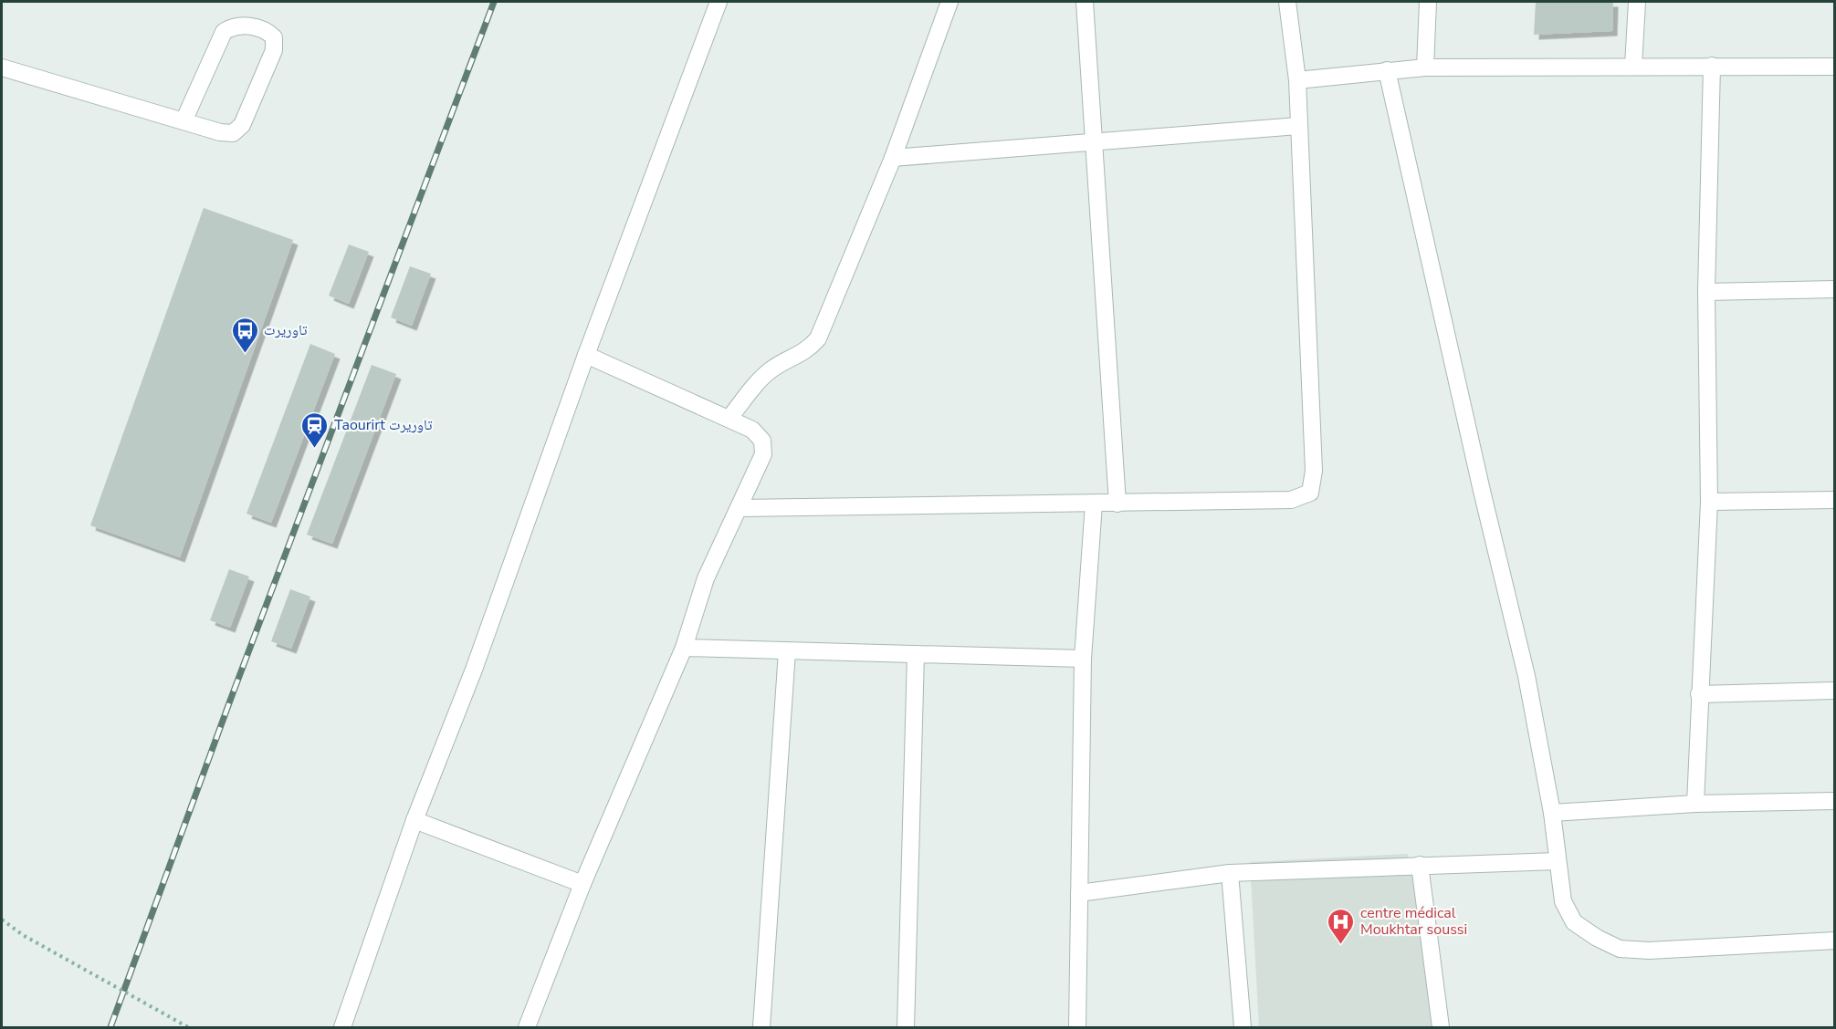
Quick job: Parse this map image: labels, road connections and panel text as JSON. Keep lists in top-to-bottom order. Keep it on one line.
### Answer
{"places":{"bus stop":["تاوريرت"],"station":["Taourirt تاوريرت"],"hospital":["centre médical Moukhtar soussi"]}}
